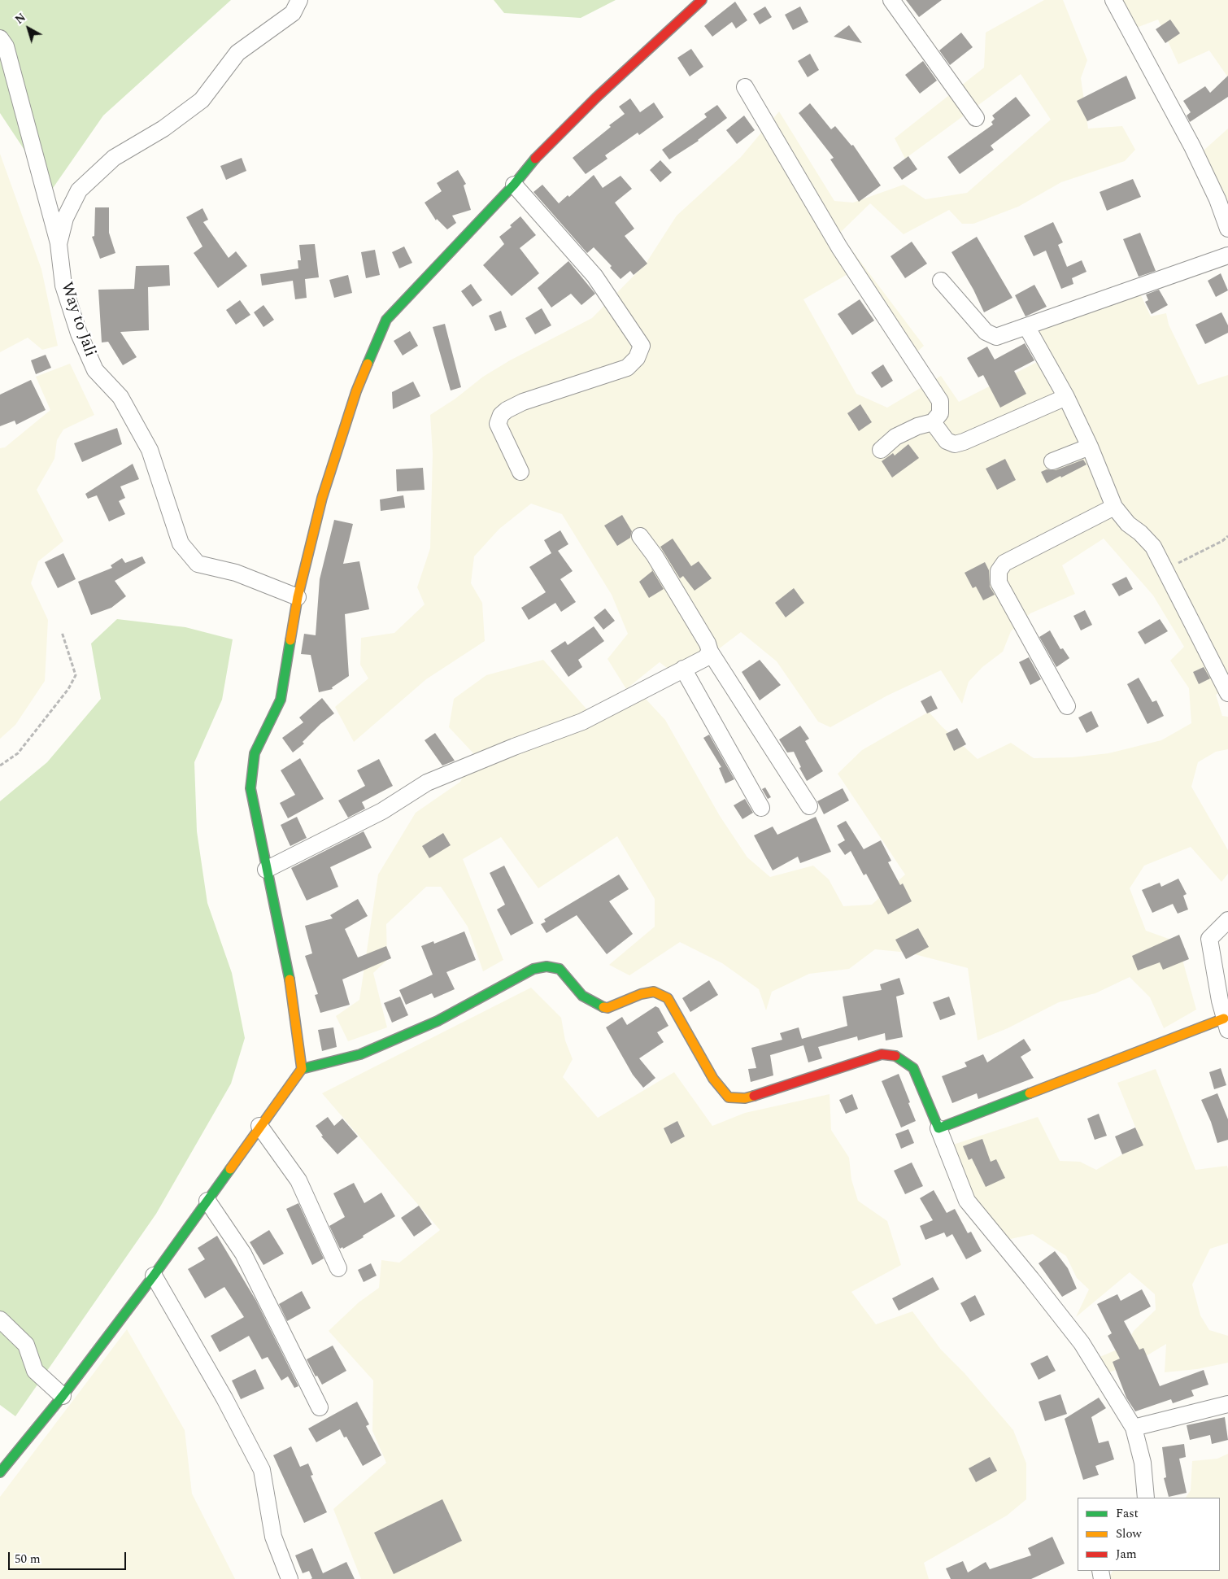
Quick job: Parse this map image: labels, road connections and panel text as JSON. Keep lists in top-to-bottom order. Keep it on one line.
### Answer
{"streets":{"street":["Way to Jali"]},"legend":["Fast","Slow","Jam"],"scale_bar":"50 m","north":"top left"}
